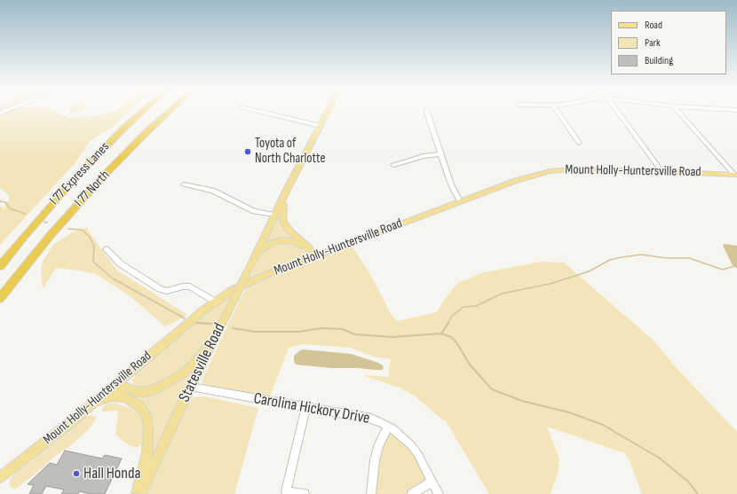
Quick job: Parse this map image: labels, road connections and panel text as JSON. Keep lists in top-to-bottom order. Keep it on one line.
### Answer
{"streets":{"highway":["I 77 Express Lanes","I 77 North"],"main road":["Mount Holly-Huntersville Road","Statesville Road"],"street":["Carolina Hickory Drive"]},"crossings":[["Statesville Road","Carolina Hickory Drive"]],"places":["Toyota of North Charlotte","Hall Honda"],"legend":["Road","Park","Building"]}
